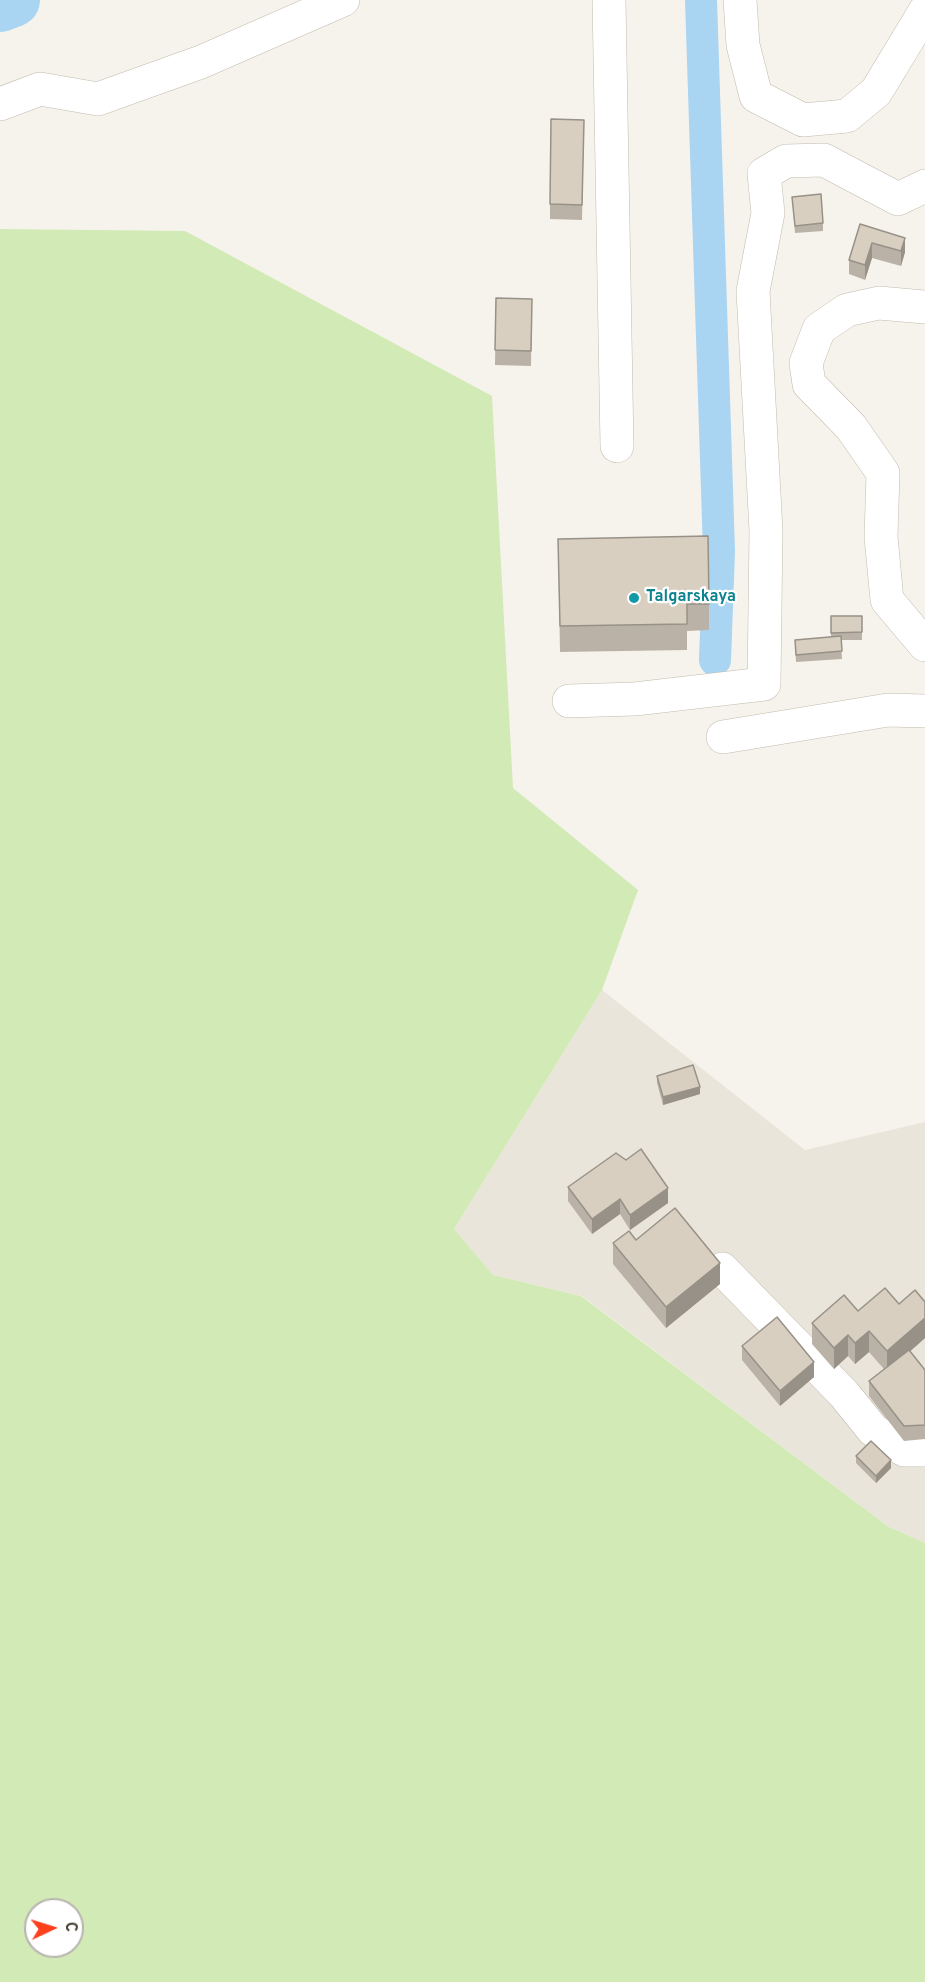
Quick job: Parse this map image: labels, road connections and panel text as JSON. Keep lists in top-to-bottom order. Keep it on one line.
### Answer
{"places":["Talgarskaya"],"north":"right"}
